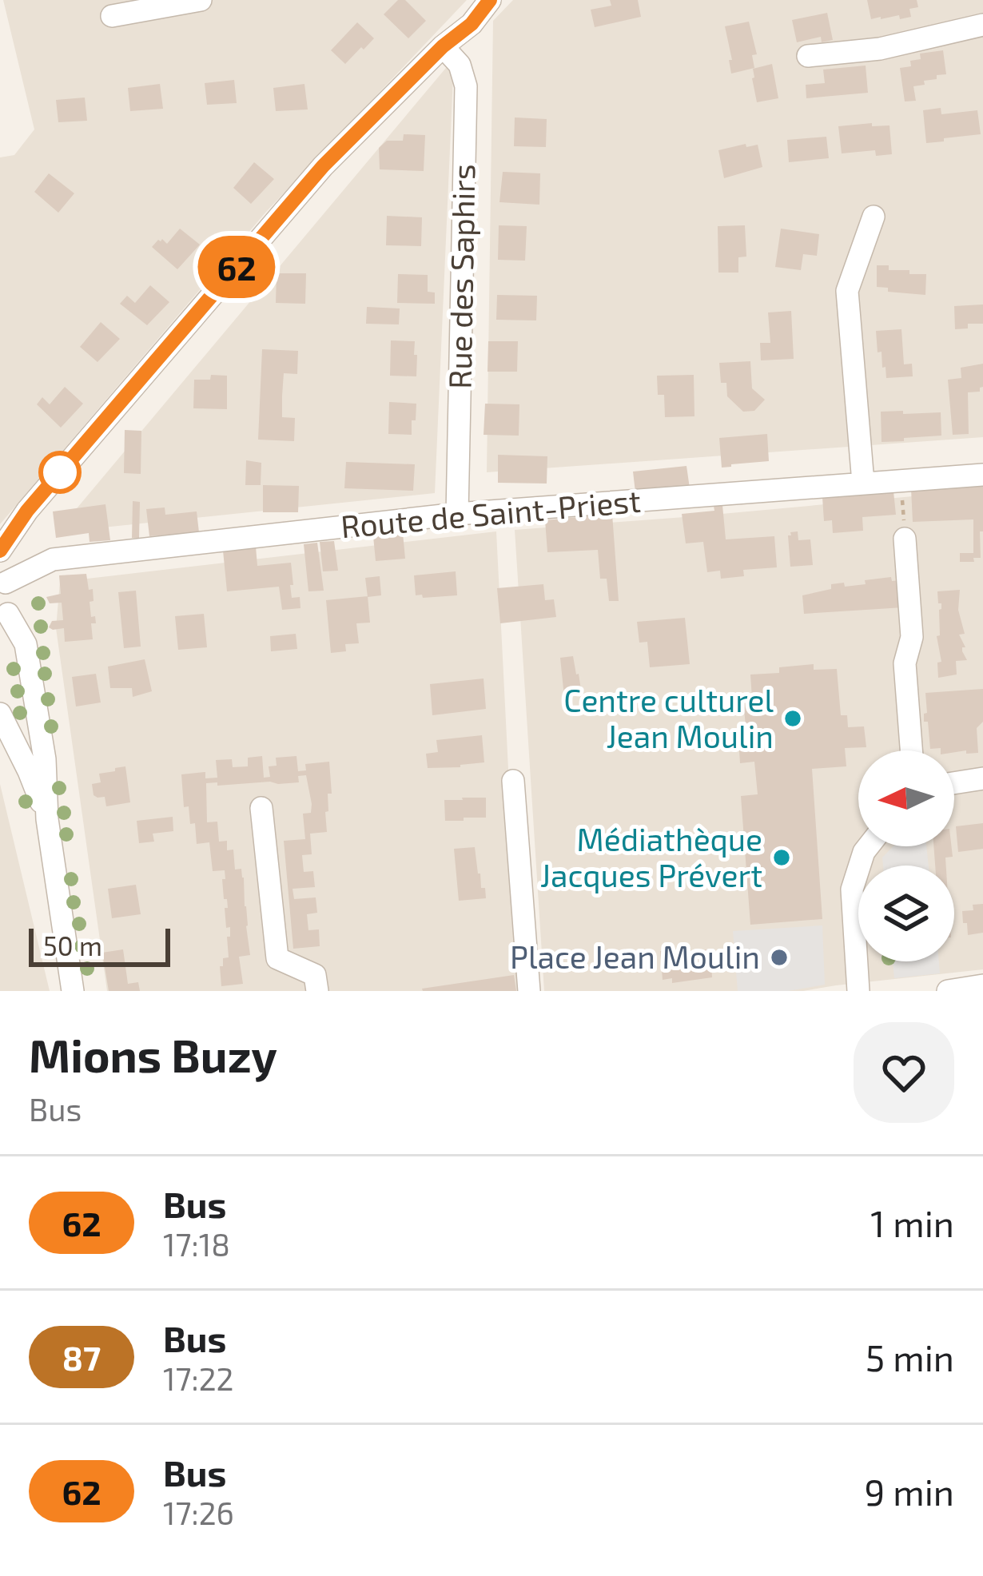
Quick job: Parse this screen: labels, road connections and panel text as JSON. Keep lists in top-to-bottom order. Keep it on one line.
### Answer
{"streets":{"street":["Rue des Saphirs","Route de Saint-Priest"]},"crossings":[["Rue des Saphirs","Route de Saint-Priest"]],"places":["Centre culturel Jean Moulin","Médiathèque Jacques Prévert","Place Jean Moulin"],"lines":["bus line 62"],"scale_bar":"50 m","north":"left","page":{"on_map":"62","scale":"50 m","heading":["Mions Buzy","Bus"],"list":[{"mark":"62","name":"Bus","note":"17:18","value":"1 min"},{"mark":"87","name":"Bus","note":"17:22","value":"5 min"},{"mark":"62","name":"Bus","note":"17:26","value":"9 min"}]}}
